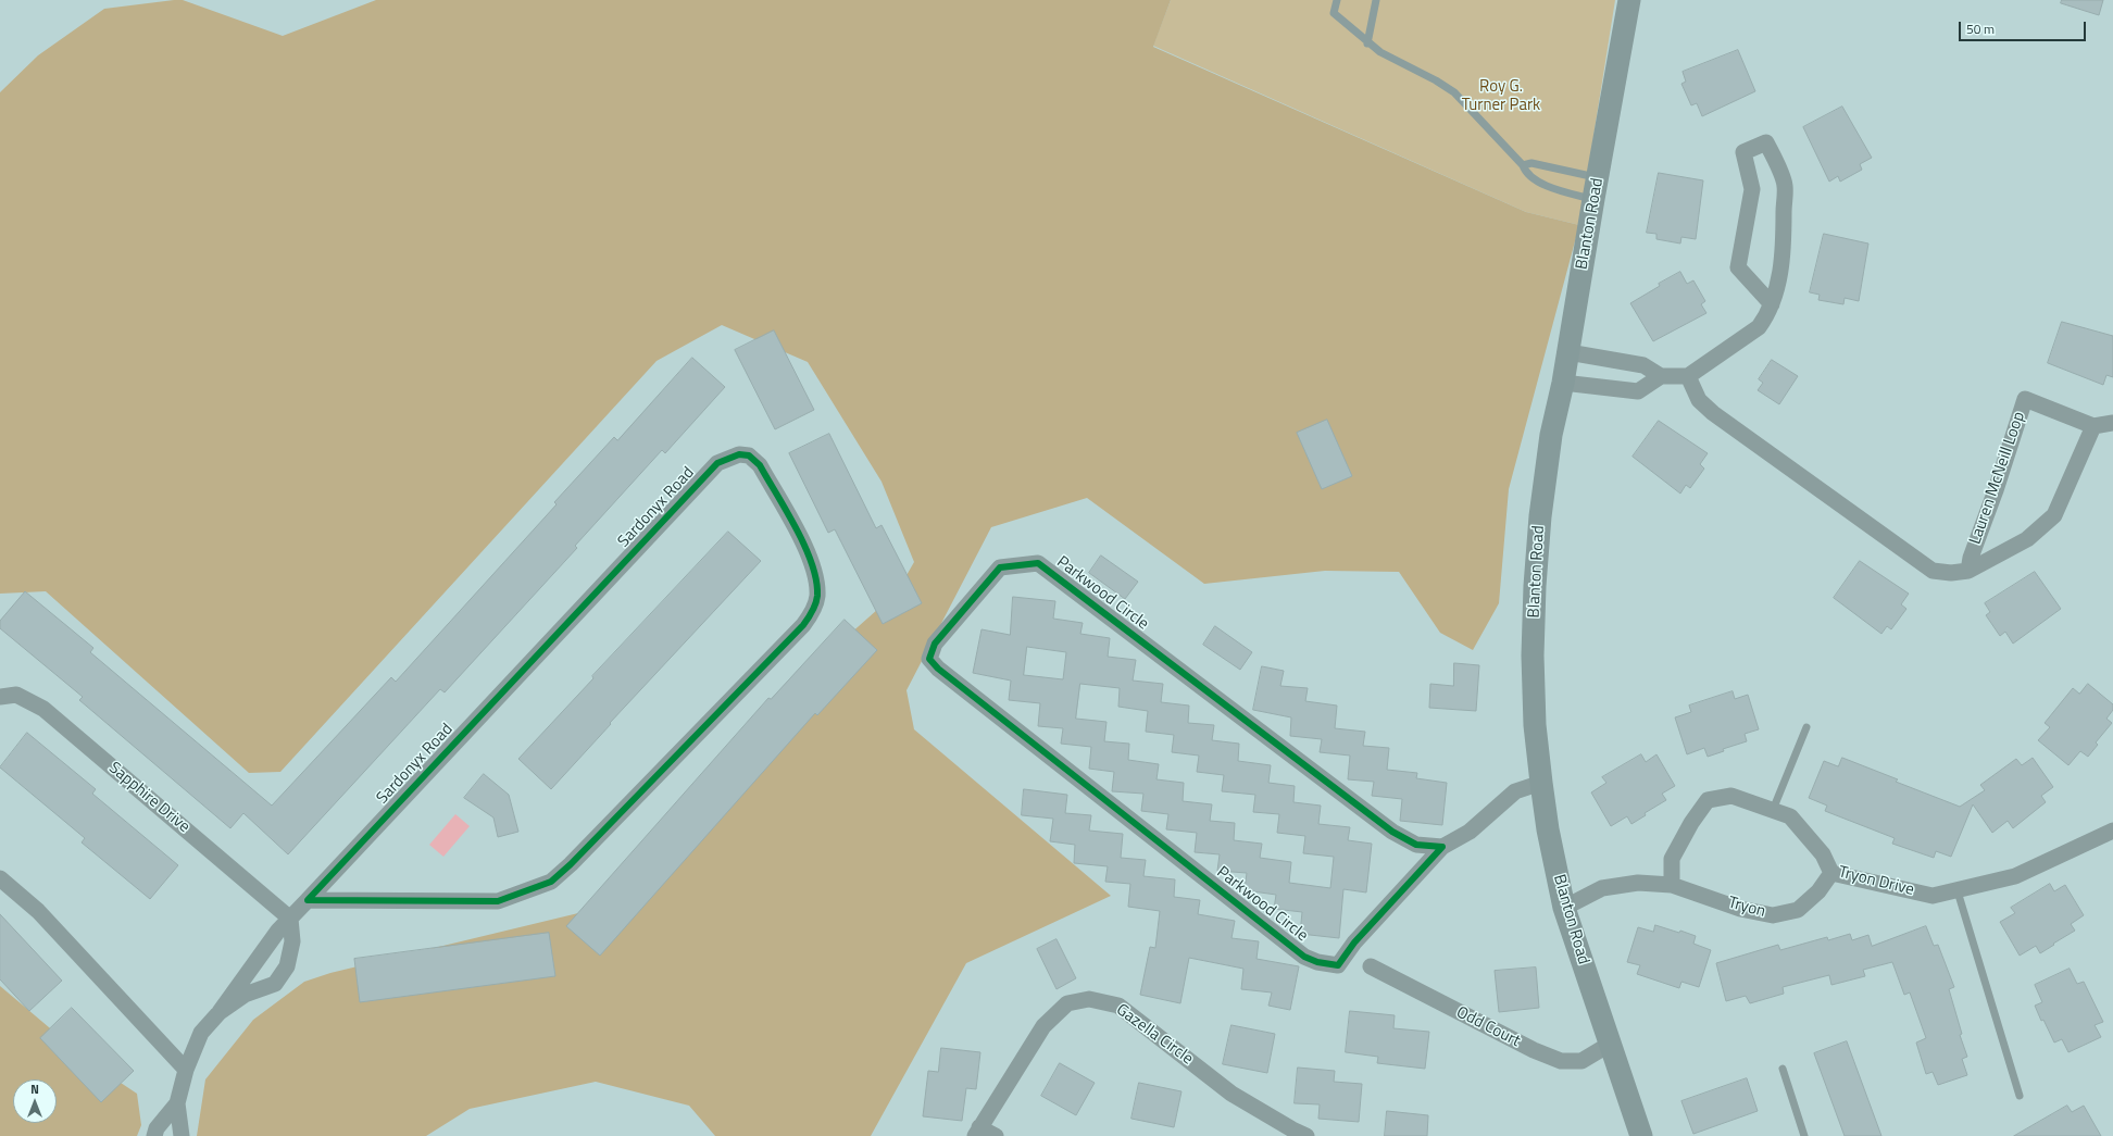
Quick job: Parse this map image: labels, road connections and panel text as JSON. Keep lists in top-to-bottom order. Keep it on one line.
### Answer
{"streets":{"street":["Blanton Road","Lauren McNeill Loop","Sardonyx Road","Parkwood Circle","Sapphire Drive","Tryon Drive","Tryon","Odd Court","Gazella Circle"]},"crossings":[["Blanton Road","Parkwood Circle"],["Blanton Road","Odd Court"],["Sardonyx Road","Sapphire Drive"],["Tryon Drive","Tryon"]],"parks":["Roy G. Turner Park"],"scale_bar":"50 m","north":"top"}
